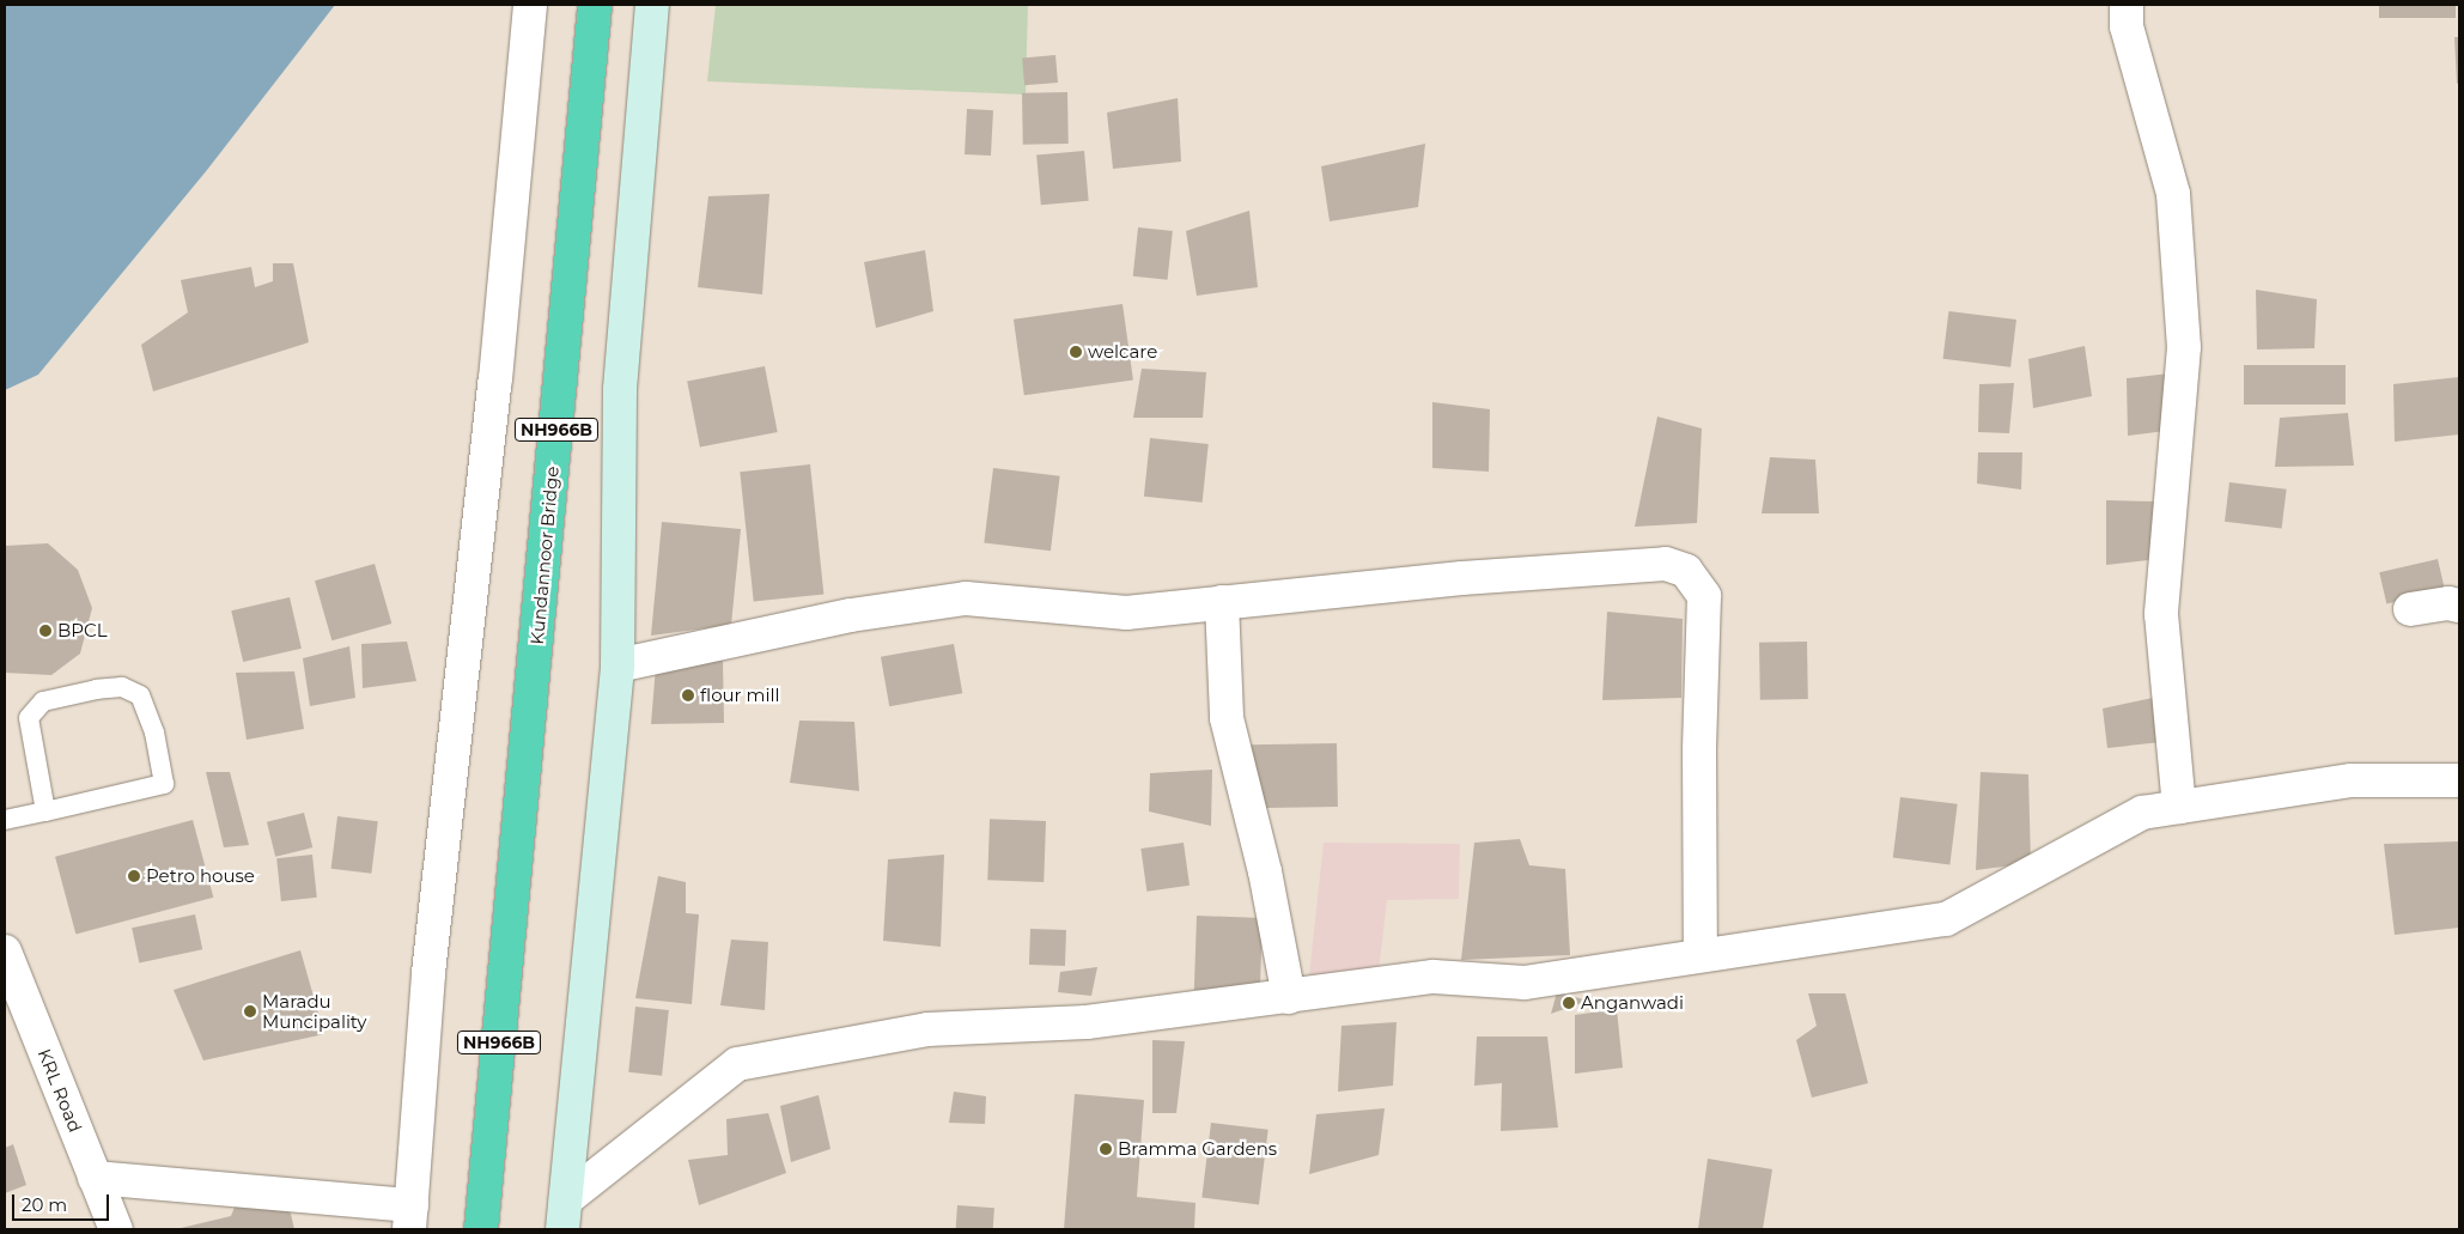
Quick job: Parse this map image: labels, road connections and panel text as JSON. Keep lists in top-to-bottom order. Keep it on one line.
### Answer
{"streets":{"highway":["NH966B","Kundannoor Bridge"],"street":["KRL Road"]},"places":["welcare","BPCL","flour mill","Petro house","Anganwadi","Maradu Muncipality","Bramma Gardens"],"scale_bar":"20 m"}
